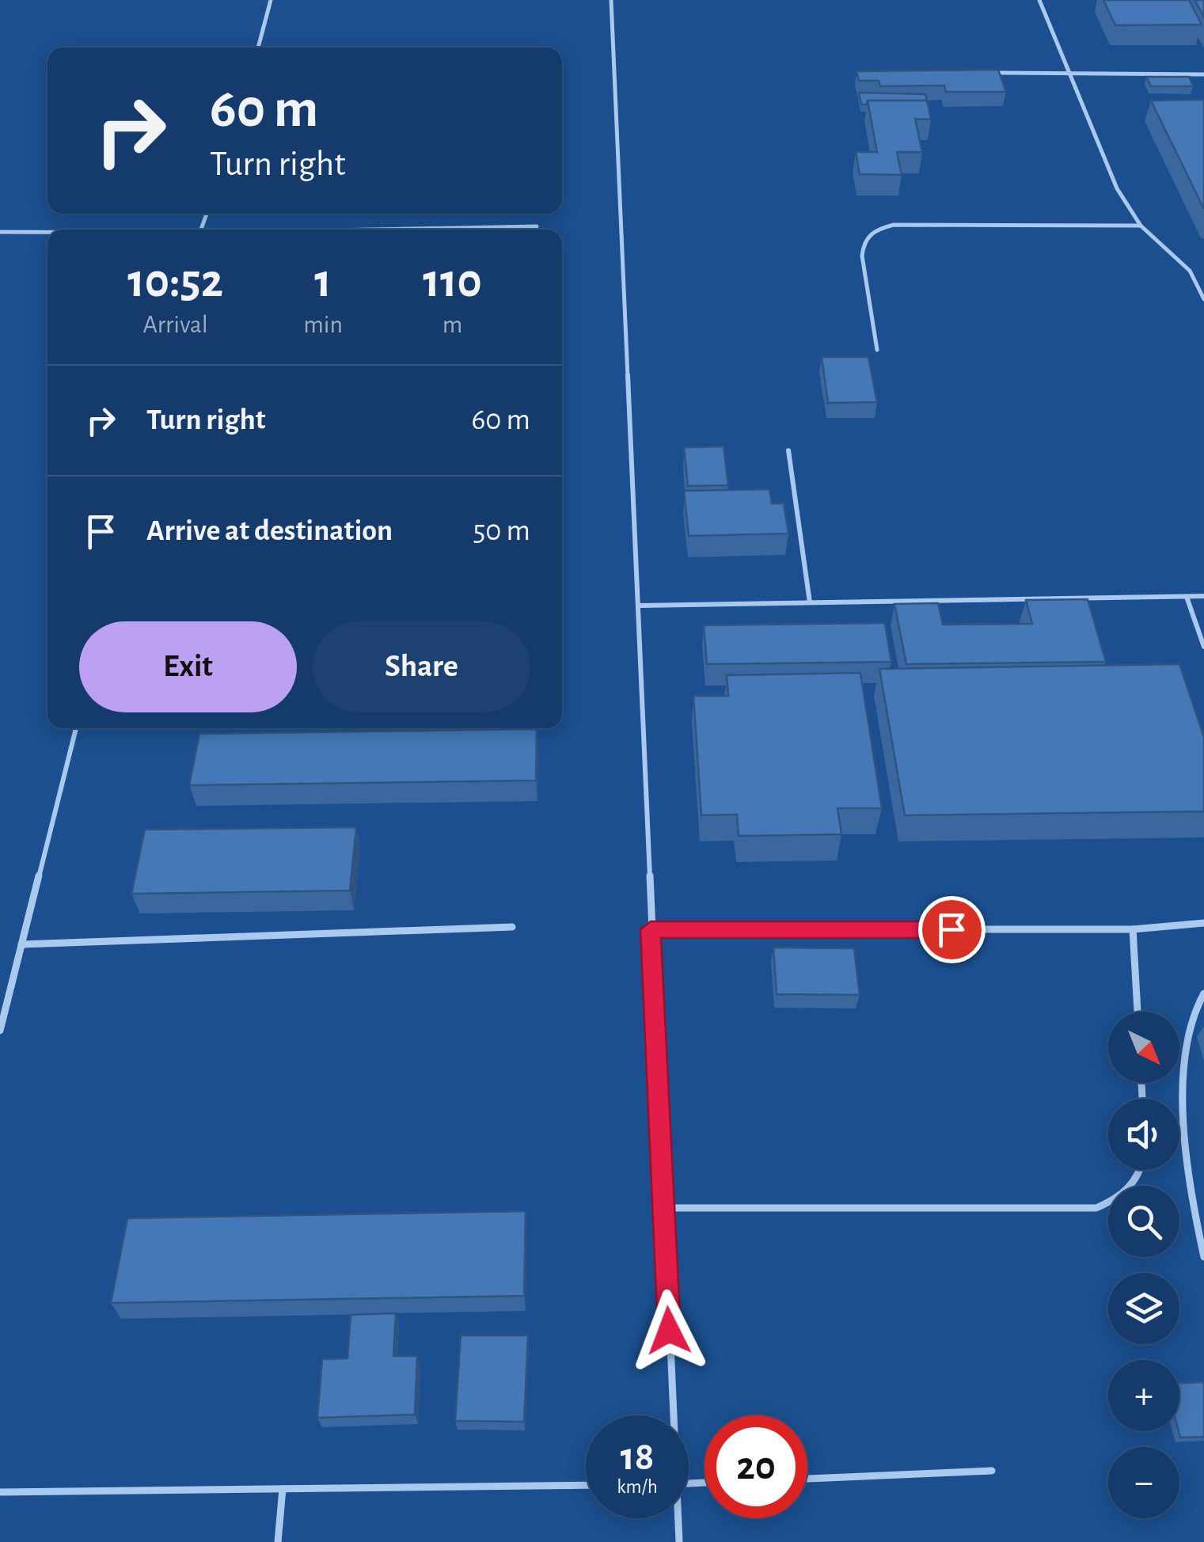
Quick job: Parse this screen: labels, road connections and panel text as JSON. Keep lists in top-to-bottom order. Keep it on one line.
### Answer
{"north":"bottom right","page":{"turn":["60 m","Turn right"],"eta":["10:52","Arrival","1","min","110","m"],"list":[{"name":"Turn right","value":"60 m"},{"name":"Arrive at destination","value":"50 m"}],"buttons":["Exit","Share"],"map_buttons":["+","−"],"speed":"18 km/h","limit":"20"}}
